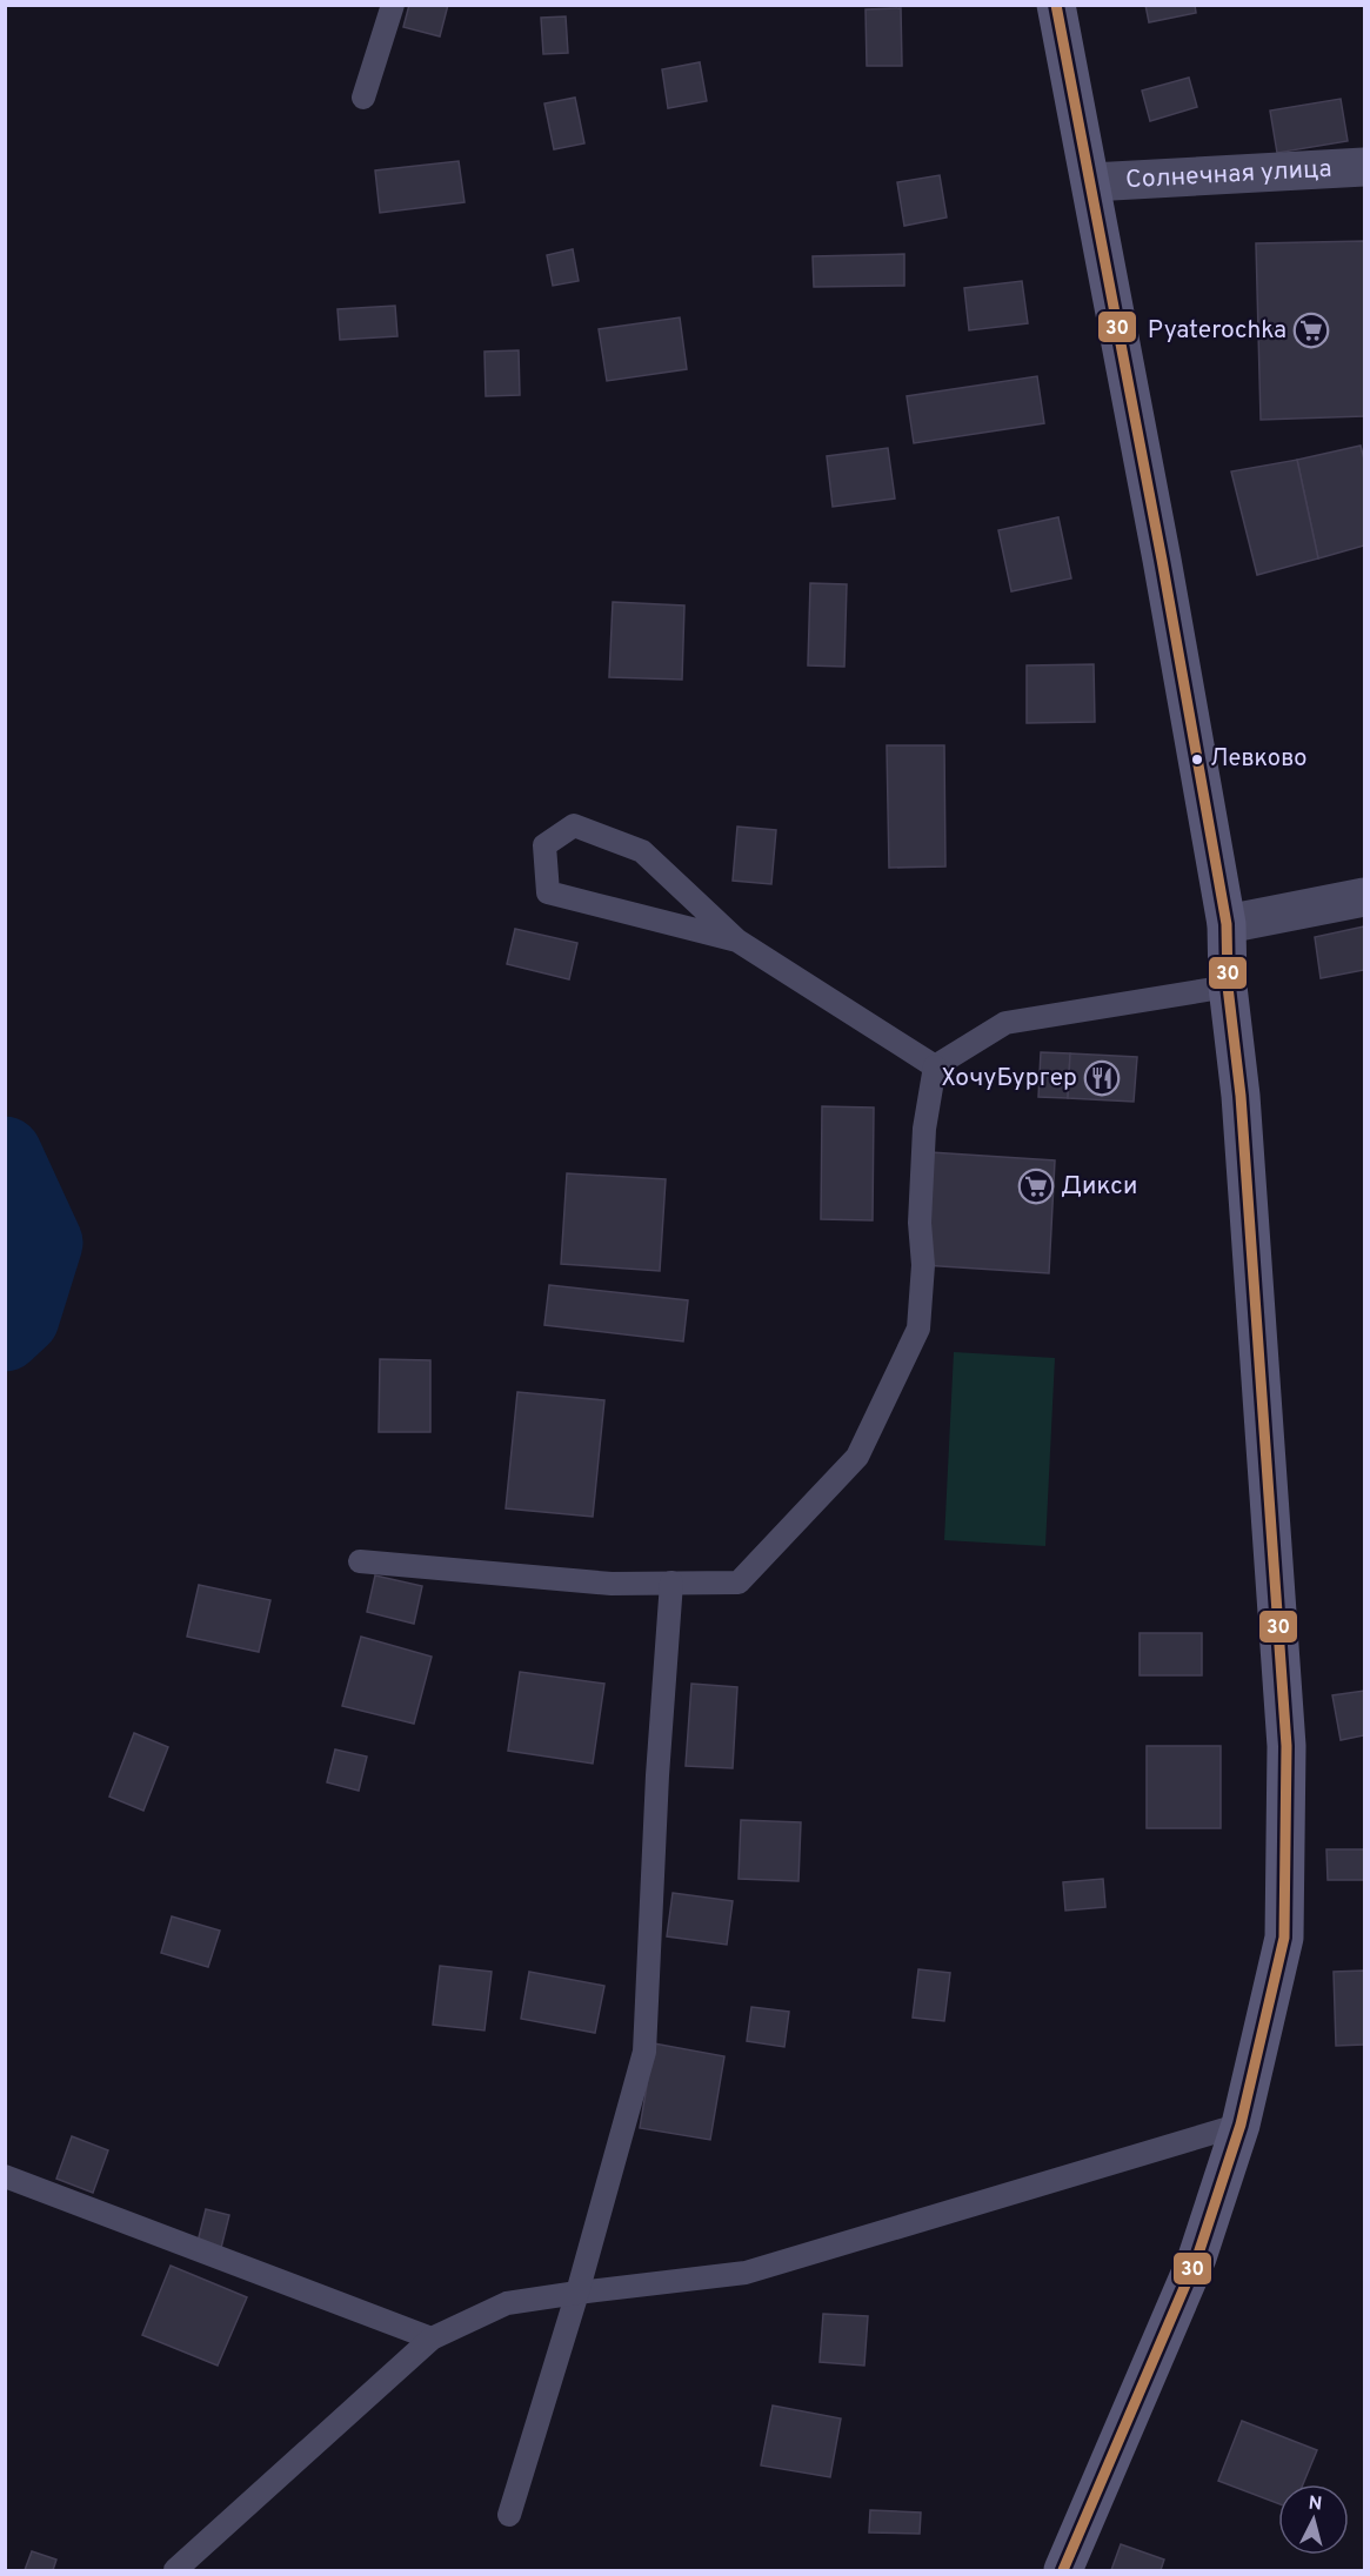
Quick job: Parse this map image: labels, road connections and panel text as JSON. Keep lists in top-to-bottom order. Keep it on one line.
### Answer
{"streets":{"street":["Солнечная улица"]},"places":{"supermarket":["Pyaterochka","Дикси"],"other":["Левково"],"restaurant":["ХочуБургер"]},"lines":["transit line 30"],"north":"top"}
